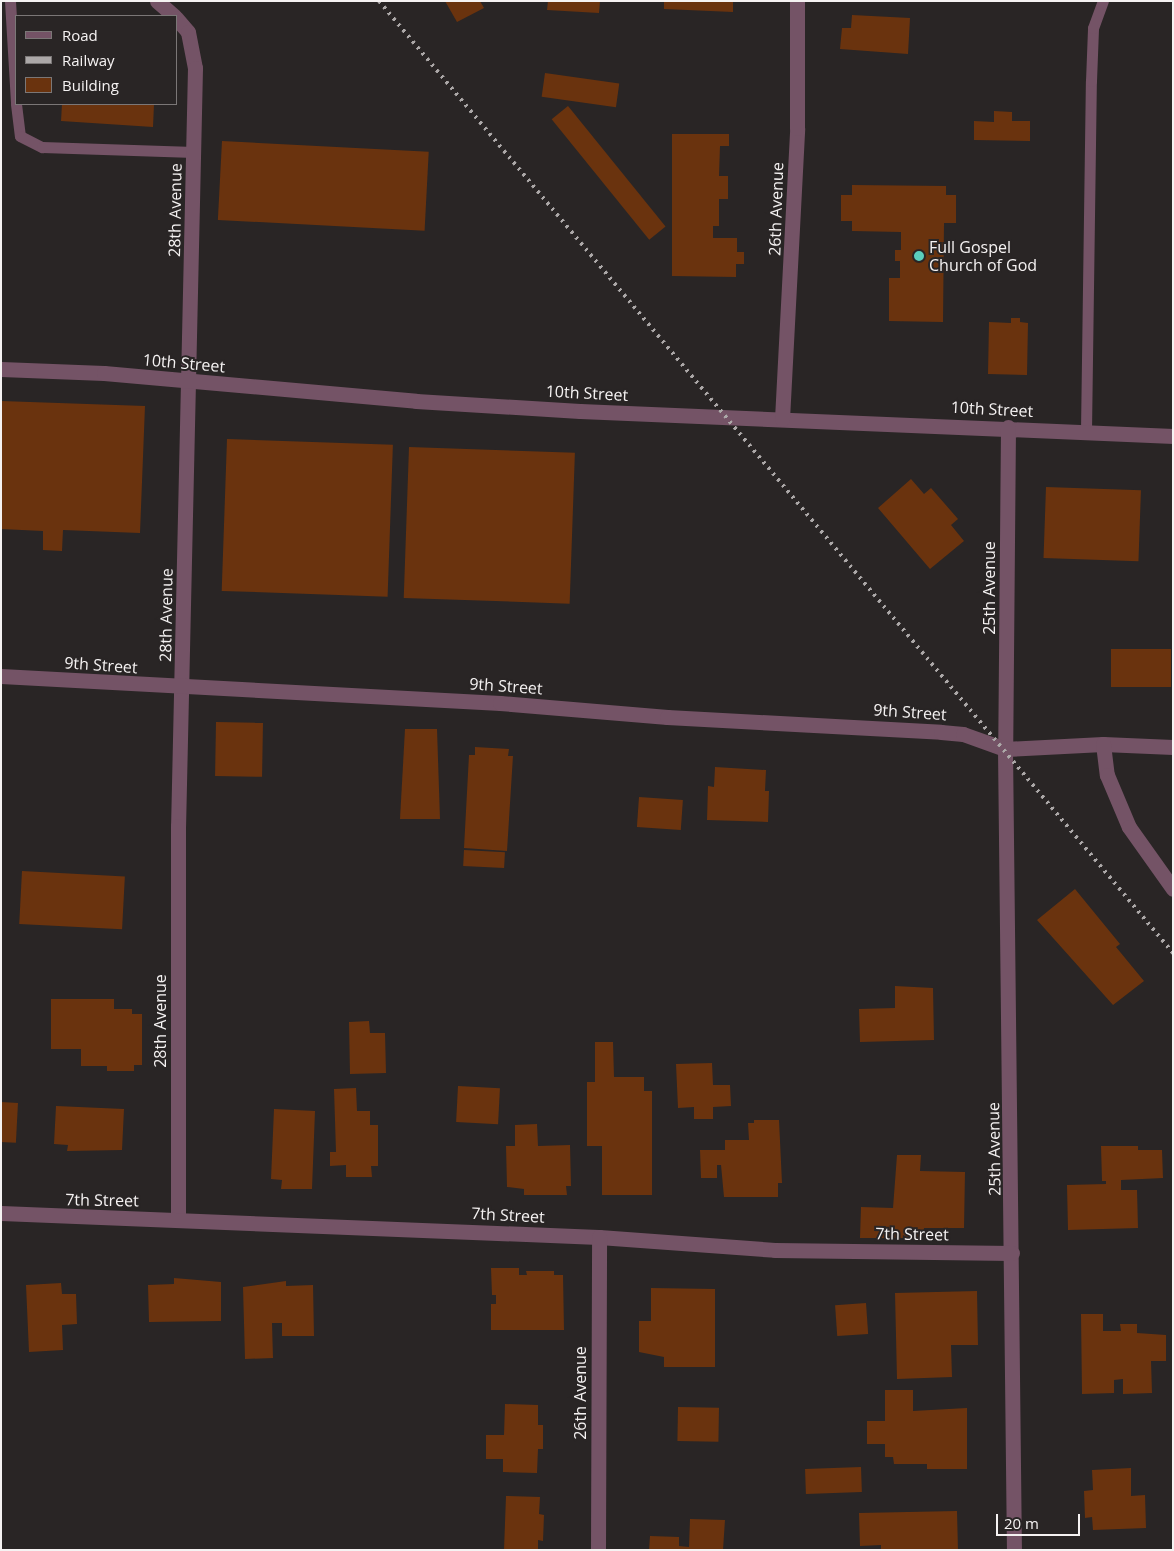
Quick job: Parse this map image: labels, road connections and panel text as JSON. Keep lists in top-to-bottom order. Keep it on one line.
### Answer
{"streets":{"street":["26th Avenue","28th Avenue","10th Street","25th Avenue","9th Street","7th Street"]},"crossings":[["26th Avenue","10th Street"],["26th Avenue","7th Street"],["28th Avenue","10th Street"],["28th Avenue","9th Street"],["28th Avenue","7th Street"],["10th Street","25th Avenue"],["25th Avenue","9th Street"],["25th Avenue","7th Street"]],"places":["Full Gospel Church of God"],"legend":["Road","Railway","Building"],"scale_bar":"20 m"}
